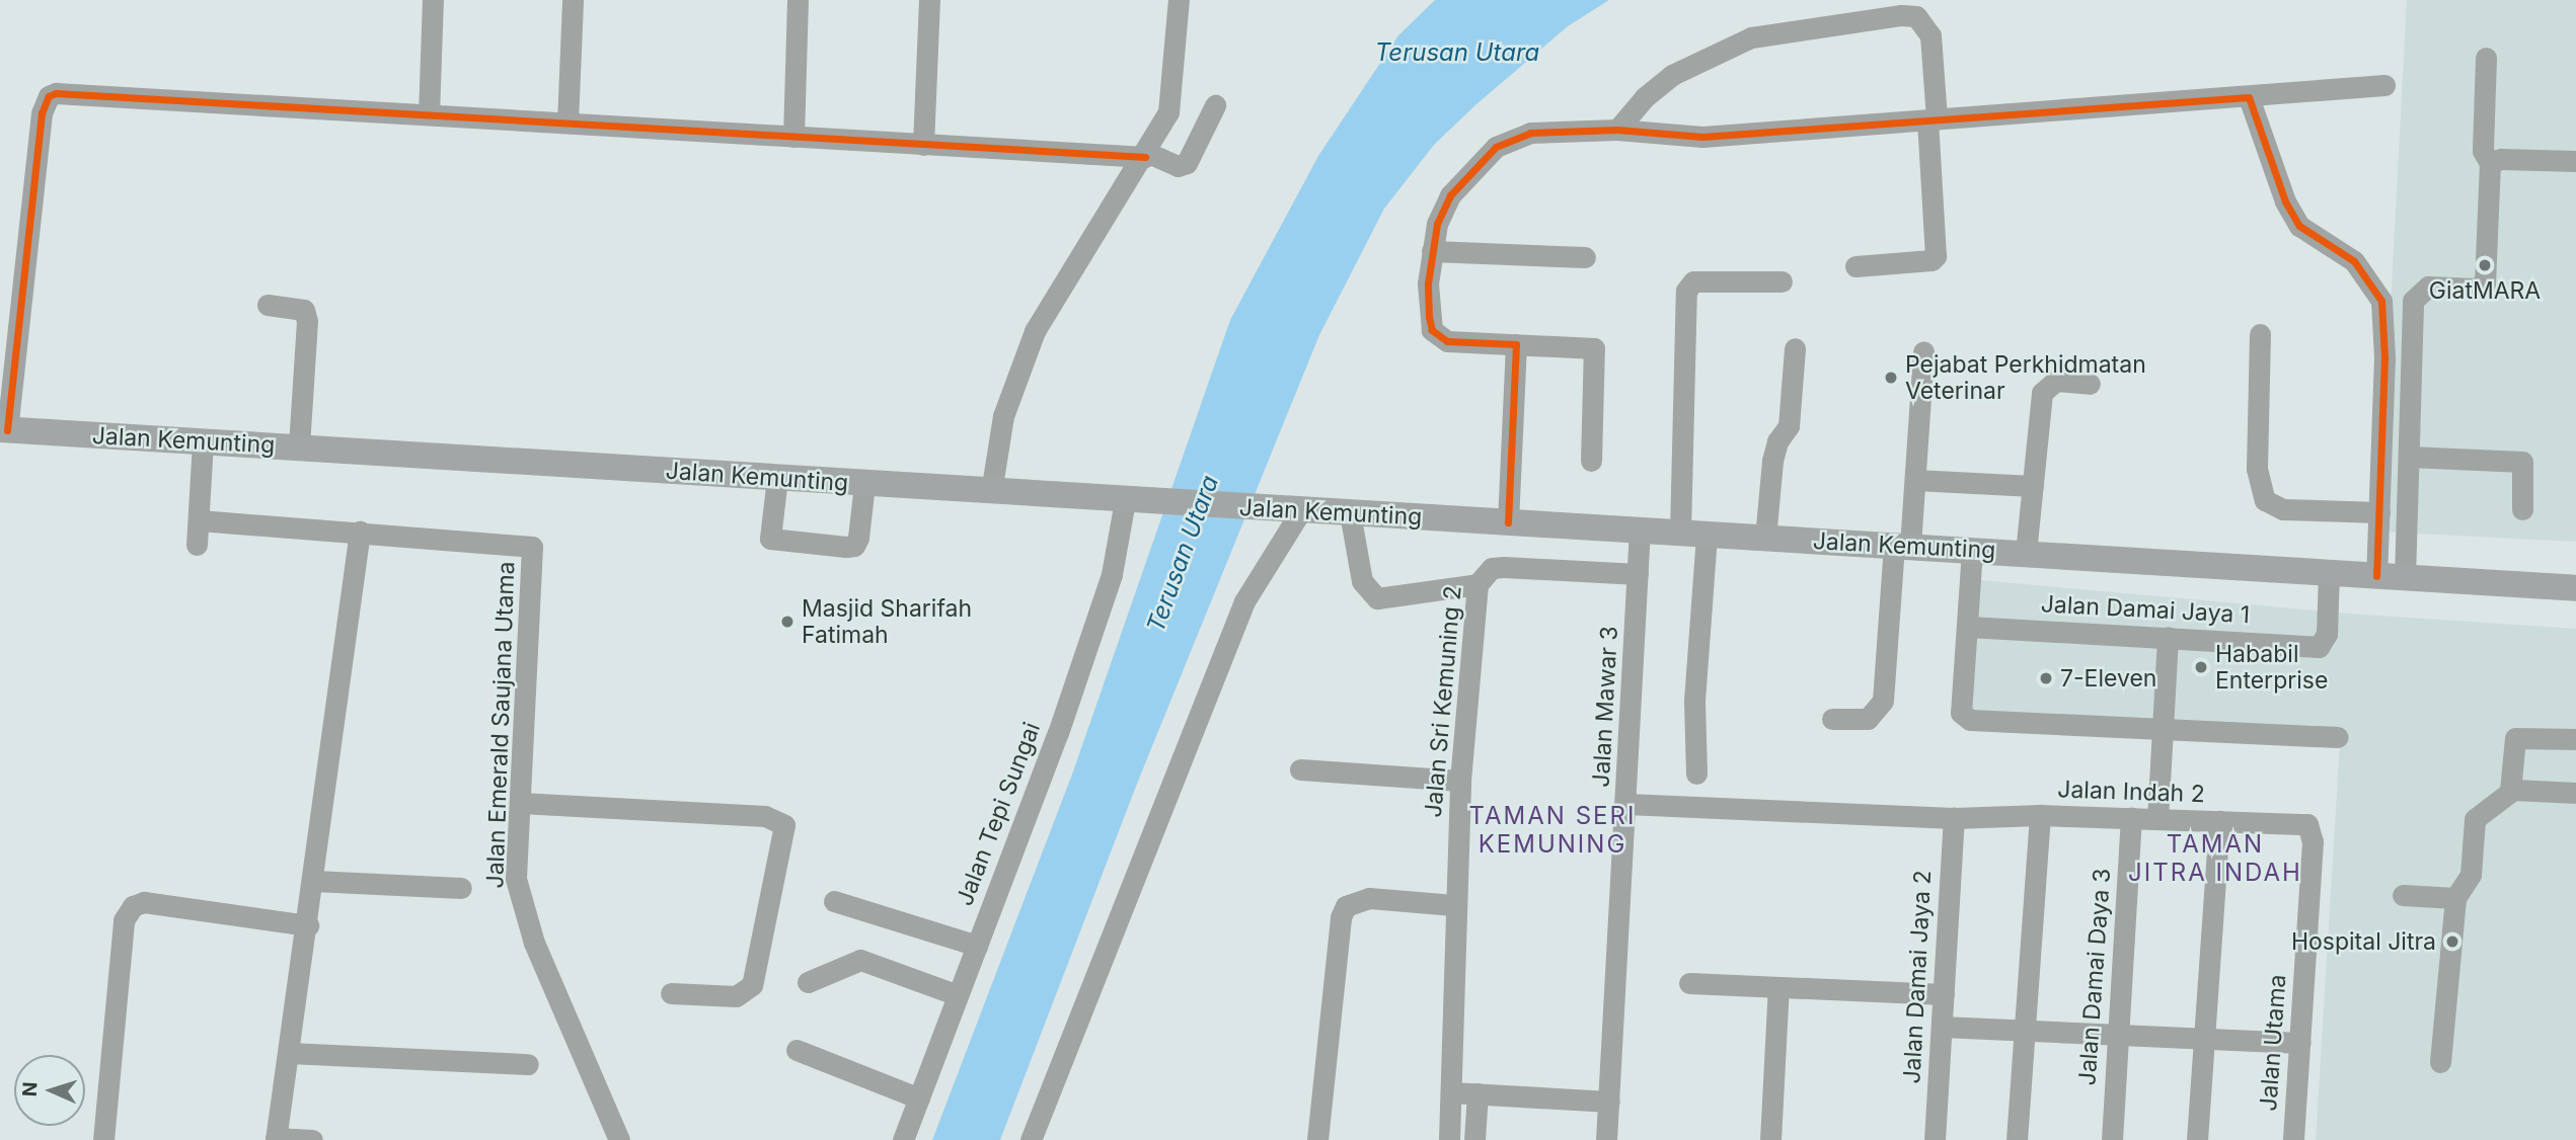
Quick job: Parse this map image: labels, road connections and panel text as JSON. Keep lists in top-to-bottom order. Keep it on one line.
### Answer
{"streets":{"main road":["Jalan Kemunting"],"street":["Jalan Damai Jaya 1","Jalan Sri Kemuning 2","Jalan Mawar 3","Jalan Emerald Saujana Utama","Jalan Indah 2","Jalan Tepi Sungai","Jalan Damai Jaya 2","Jalan Damai Daya 3","Jalan Utama"]},"crossings":[["Jalan Kemunting","Jalan Damai Jaya 1"],["Jalan Kemunting","Jalan Mawar 3"],["Jalan Kemunting","Jalan Tepi Sungai"],["Jalan Sri Kemuning 2","Jalan Mawar 3"],["Jalan Mawar 3","Jalan Indah 2"],["Jalan Indah 2","Jalan Damai Jaya 2"],["Jalan Indah 2","Jalan Damai Daya 3"],["Jalan Indah 2","Jalan Utama"]],"districts":["TAMAN SERI KEMUNING","TAMAN JITRA INDAH"],"water":["Terusan Utara"],"places":["GiatMARA","Pejabat Perkhidmatan Veterinar","Masjid Sharifah Fatimah","Hababil Enterprise","7-Eleven","Hospital Jitra"],"north":"left"}
